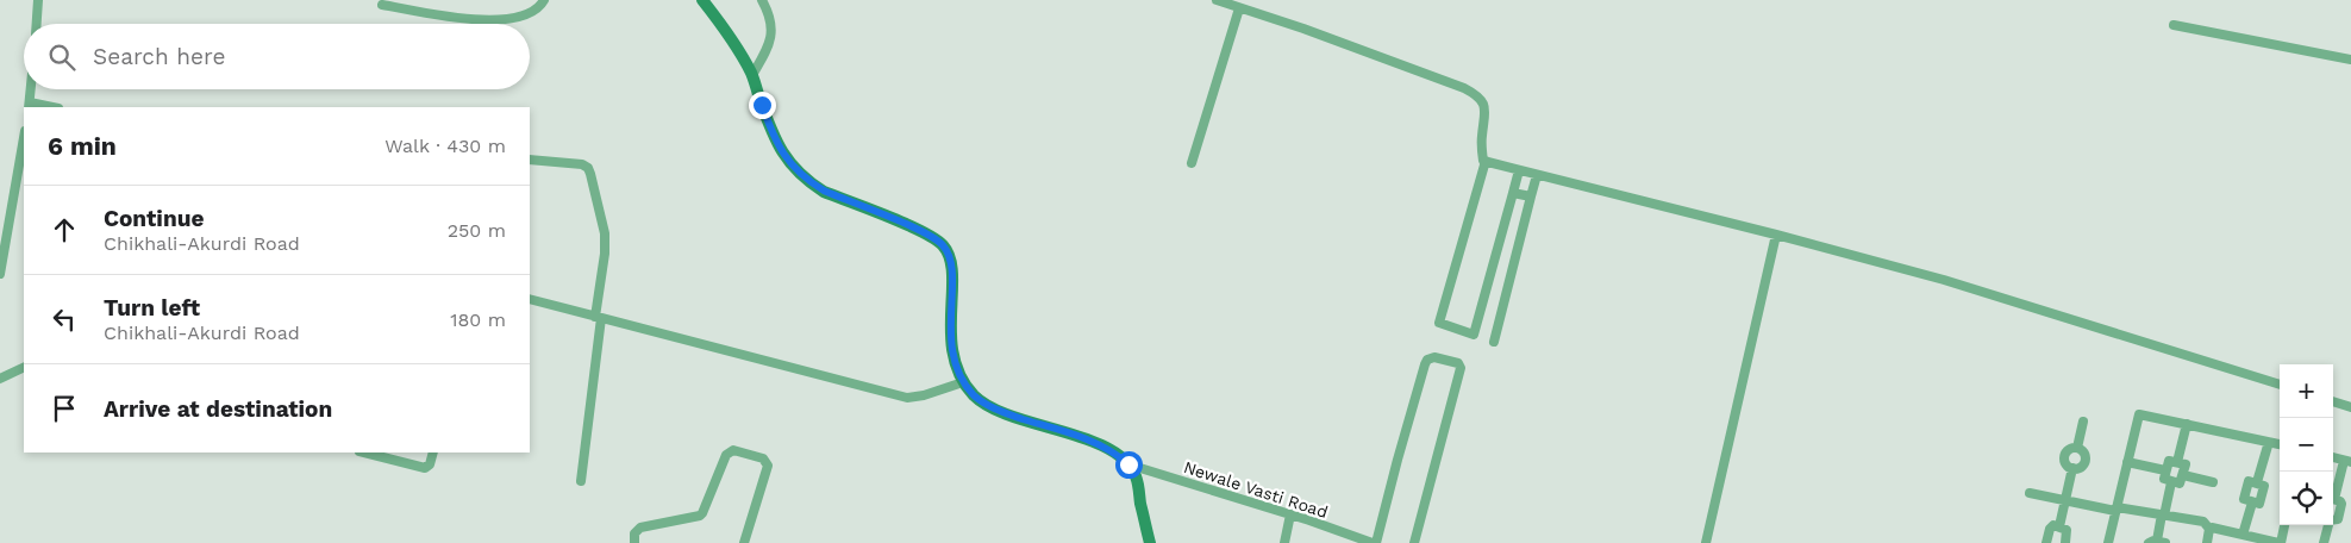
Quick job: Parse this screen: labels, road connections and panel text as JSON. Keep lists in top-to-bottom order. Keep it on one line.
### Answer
{"streets":{"street":["Newale Vasti Road"]},"page":{"search":"Search here","heading":["6 min","Walk · 430 m"],"list":[["Continue","Chikhali-Akurdi Road","250 m"],["Turn left","Chikhali-Akurdi Road","180 m"],"Arrive at destination"],"map_buttons":["+","−"]}}
